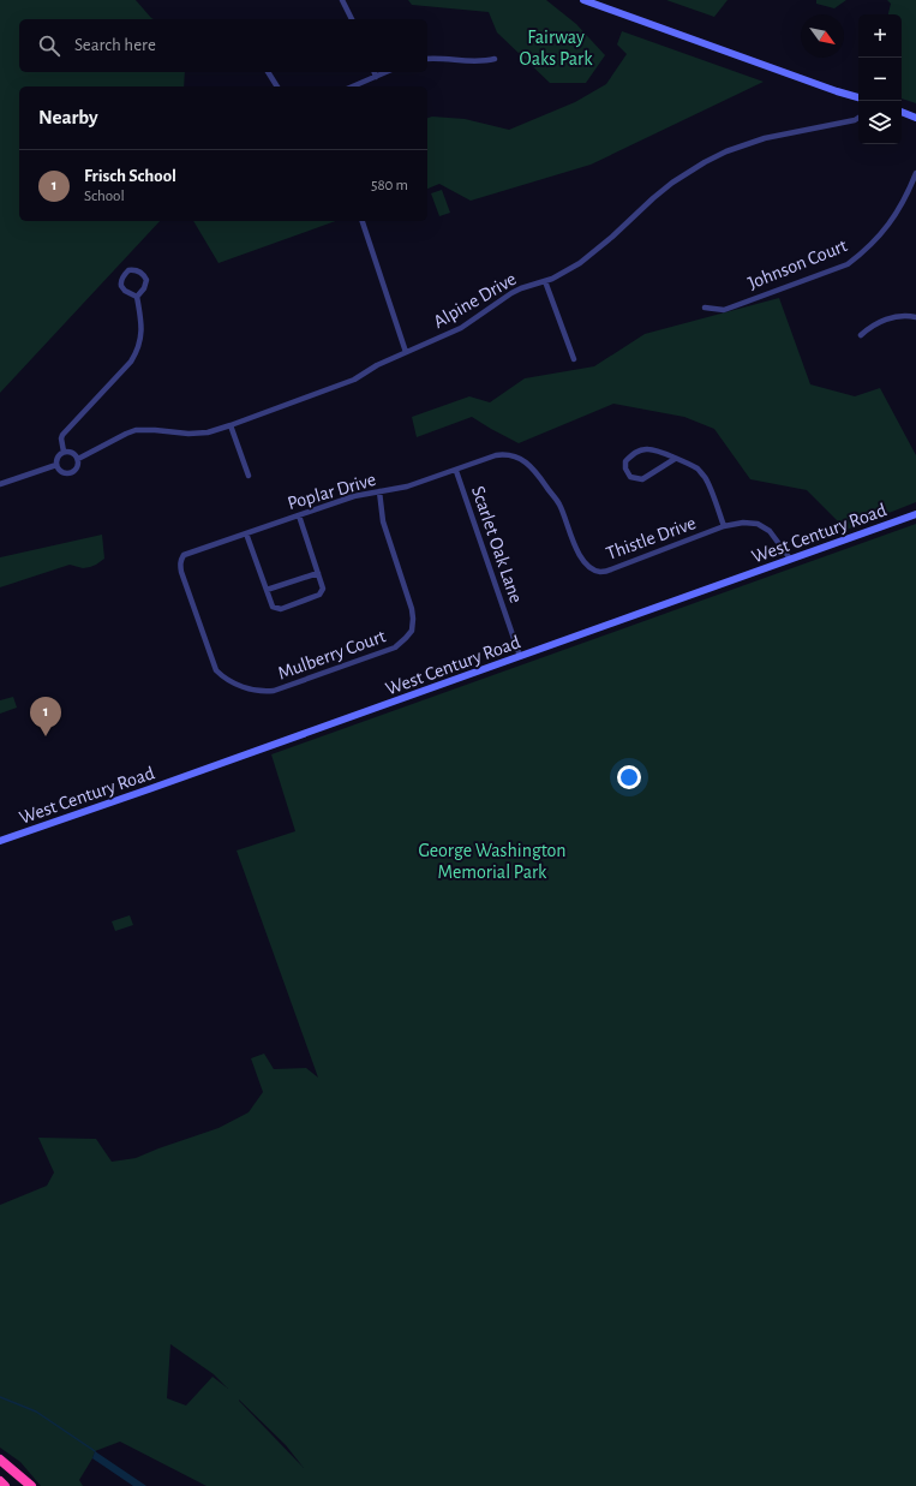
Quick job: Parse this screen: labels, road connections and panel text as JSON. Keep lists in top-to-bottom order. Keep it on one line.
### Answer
{"streets":{"main road":["West Century Road"],"street":["Johnson Court","Alpine Drive","Poplar Drive","Thistle Drive","Scarlet Oak Lane","Mulberry Court"]},"crossings":[["Poplar Drive","Thistle Drive"],["Poplar Drive","Scarlet Oak Lane"],["Poplar Drive","Mulberry Court"],["West Century Road","Thistle Drive"],["West Century Road","Scarlet Oak Lane"]],"parks":["Fairway Oaks Park","George Washington Memorial Park"],"north":"bottom right","page":{"map_buttons":["+","−"],"search":"Search here","heading":"Nearby","list":[{"mark":"1","name":"Frisch School","note":"School","value":"580 m"}],"pins":"1"}}
